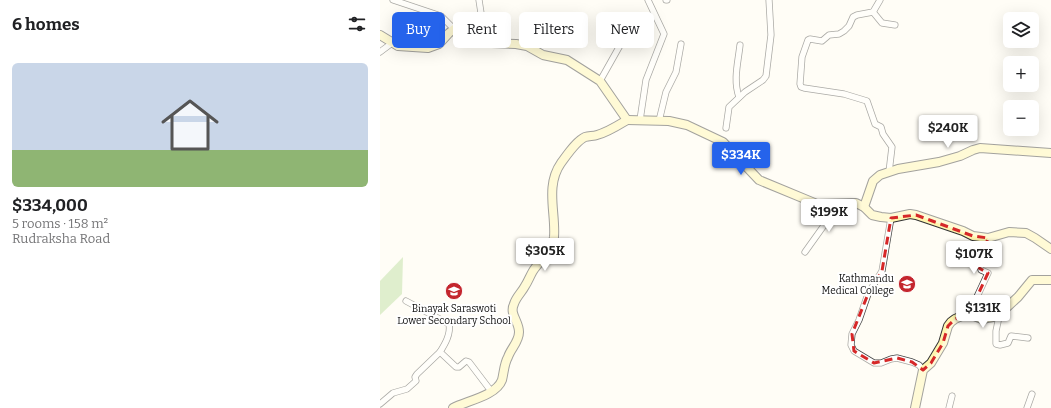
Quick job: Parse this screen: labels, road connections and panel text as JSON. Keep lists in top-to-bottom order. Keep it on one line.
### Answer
{"places":{"school or university":["Kathmandu Medical College","Binayak Saraswoti Lower Secondary School"]},"page":{"heading":"6 homes","map_buttons":["+","−"],"chip":["Buy","Rent","Filters","New"],"list":[{"name":"$334,000","note":"5 rooms · 158 m² · Rudraksha Road"}],"price":["$240K","$334K","$199K","$305K","$107K","$131K"]}}
